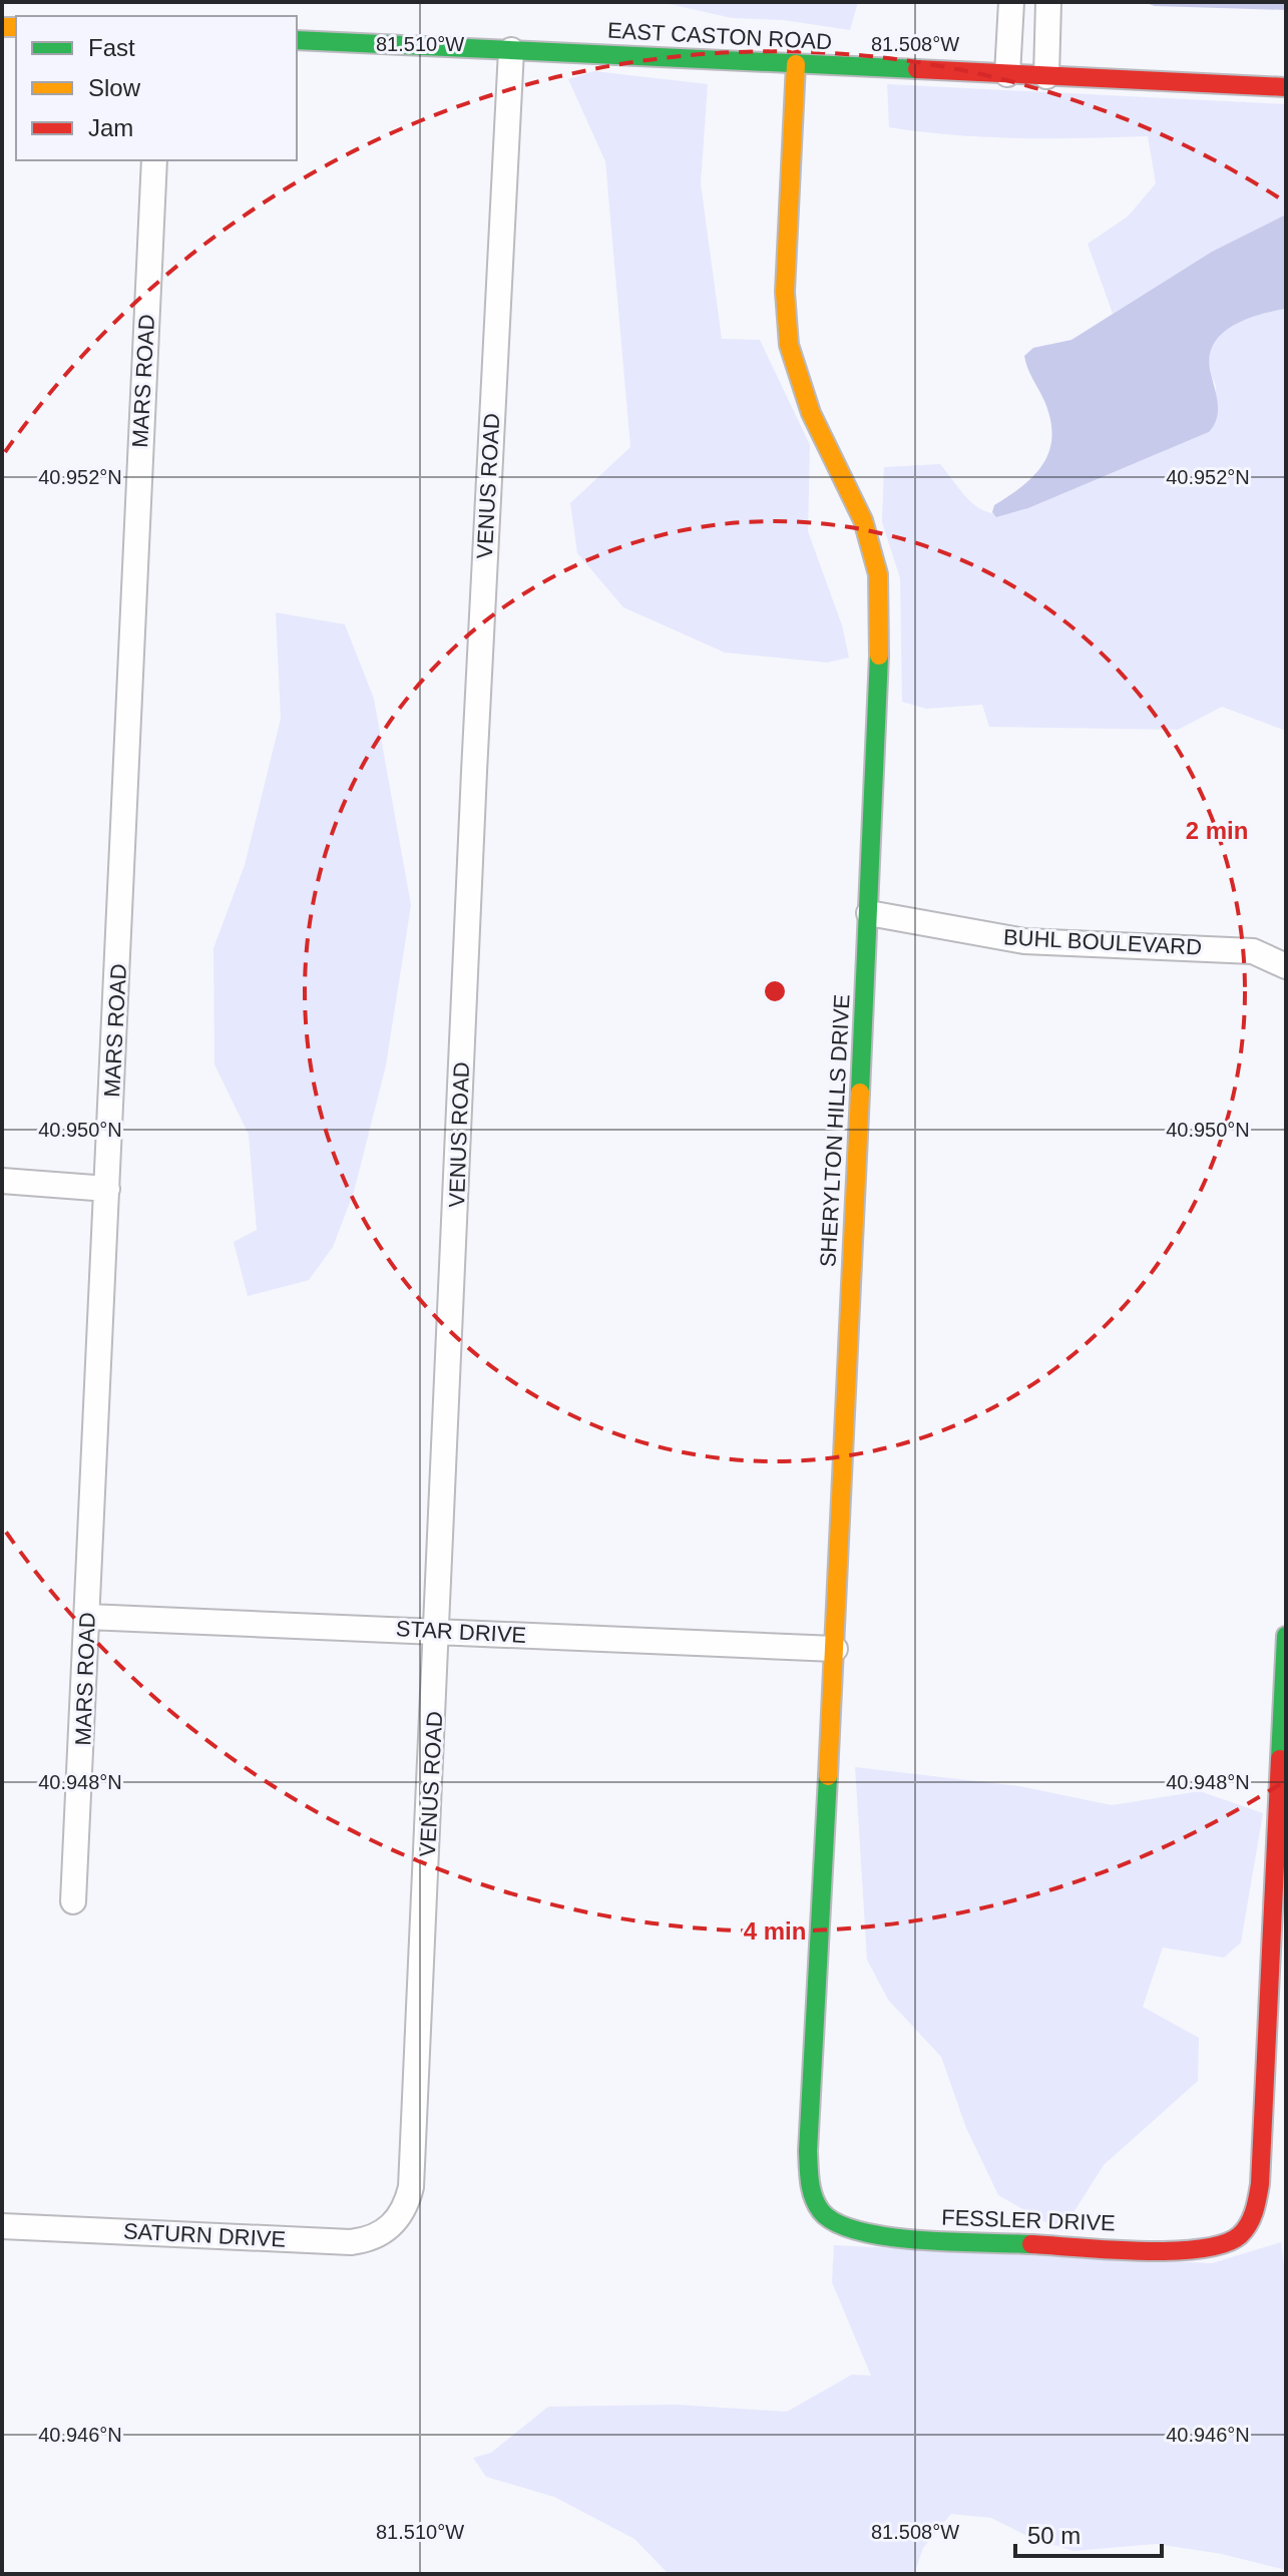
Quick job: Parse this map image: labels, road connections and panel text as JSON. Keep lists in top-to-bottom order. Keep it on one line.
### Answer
{"streets":{"street":["EAST CASTON ROAD","MARS ROAD","VENUS ROAD","BUHL BOULEVARD","SHERYLTON HILLS DRIVE","STAR DRIVE","FESSLER DRIVE","SATURN DRIVE"]},"crossings":[["EAST CASTON ROAD","VENUS ROAD"],["EAST CASTON ROAD","SHERYLTON HILLS DRIVE"],["MARS ROAD","STAR DRIVE"],["VENUS ROAD","STAR DRIVE"],["VENUS ROAD","SATURN DRIVE"],["BUHL BOULEVARD","SHERYLTON HILLS DRIVE"],["SHERYLTON HILLS DRIVE","STAR DRIVE"],["SHERYLTON HILLS DRIVE","FESSLER DRIVE"]],"legend":["Fast","Slow","Jam"],"scale_bar":"50 m","coordinates":["81.510°W","81.508°W","40.952°N","40.950°N","40.948°N","40.946°N"],"rings":["2 min","4 min"]}
